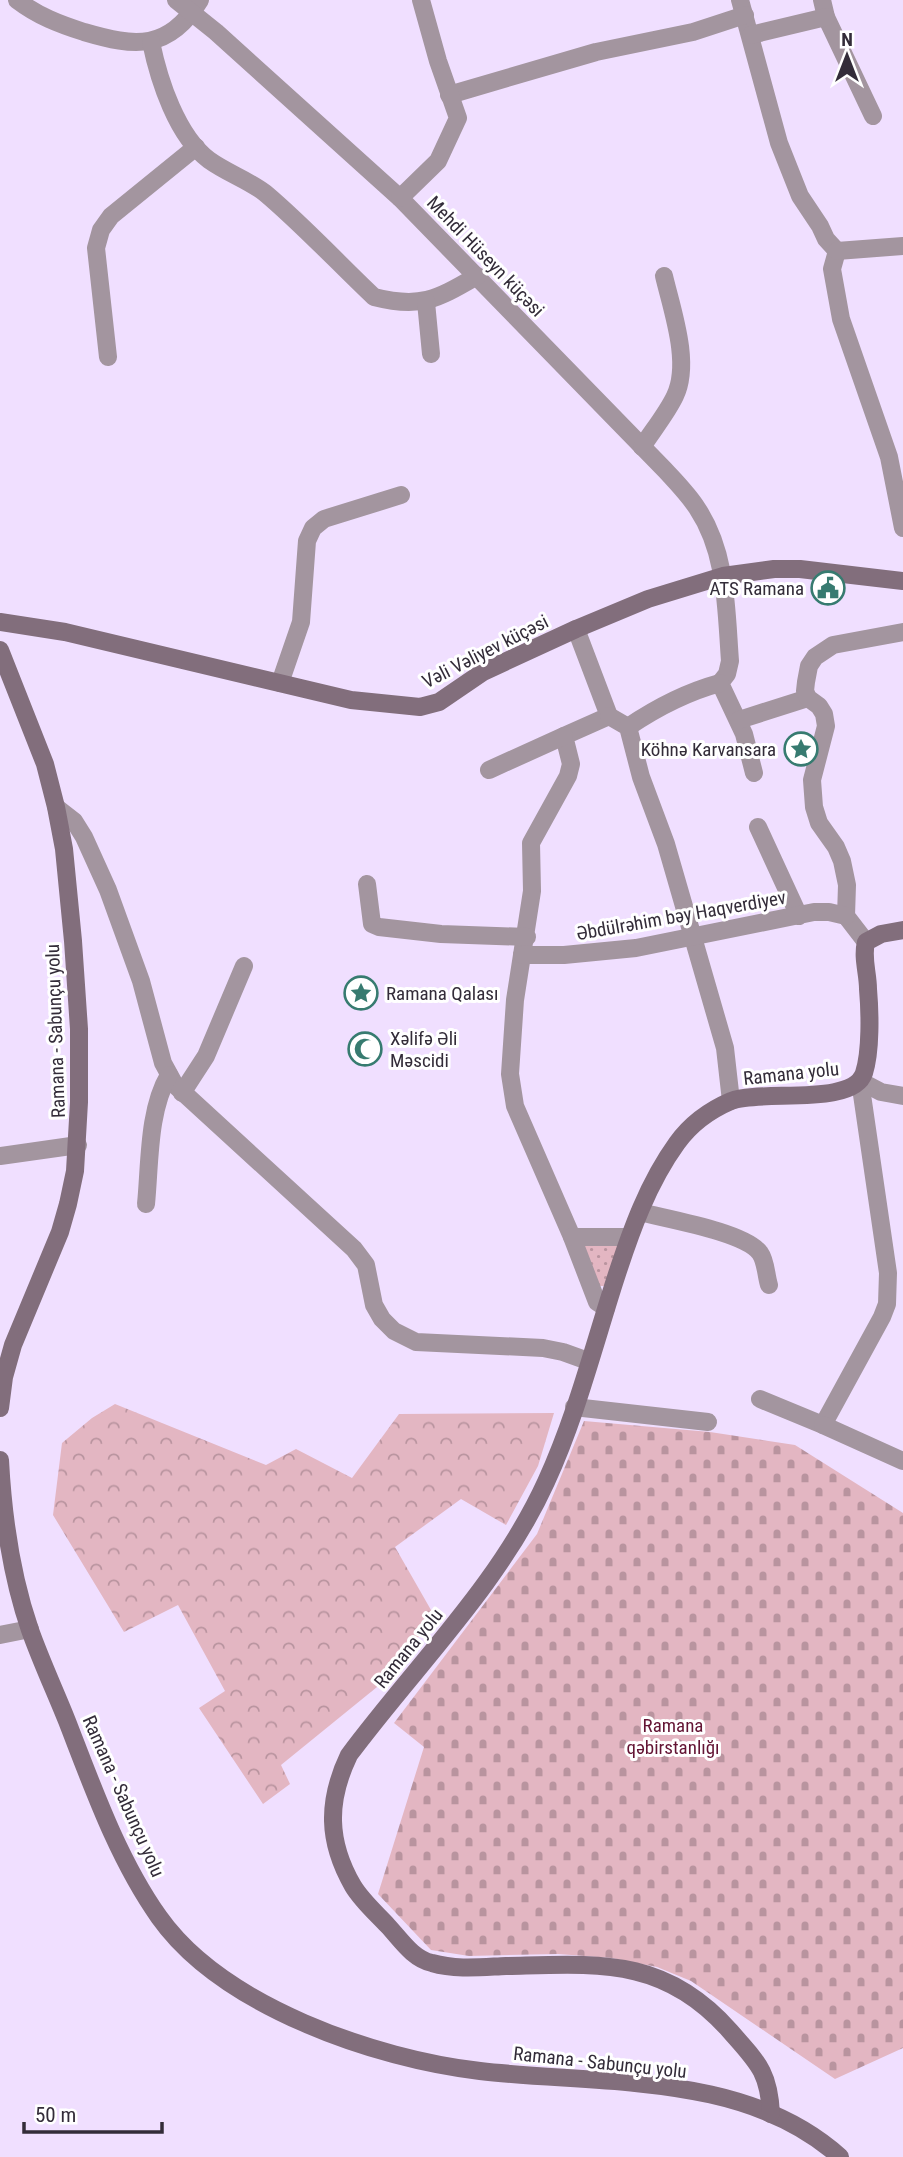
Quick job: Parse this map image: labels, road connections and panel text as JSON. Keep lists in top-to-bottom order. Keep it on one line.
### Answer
{"streets":{"street":["Mehdi Hüseyn küçəsi","Vəli Vəliyev küçəsi","Əbdülrəhim bəy Haqverdiyev","Ramana - Sabunçu yolu","Ramana yolu"]},"crossings":[["Mehdi Hüseyn küçəsi","Vəli Vəliyev küçəsi"],["Ramana - Sabunçu yolu","Ramana yolu"]],"parks":["Ramana qəbirstanlığı"],"places":{"public building":["ATS Ramana"],"place":["Köhnə Karvansara","Ramana Qalası"],"mosque":["Xəlifə Əli Məscidi"]},"scale_bar":"50 m","north":"top"}
